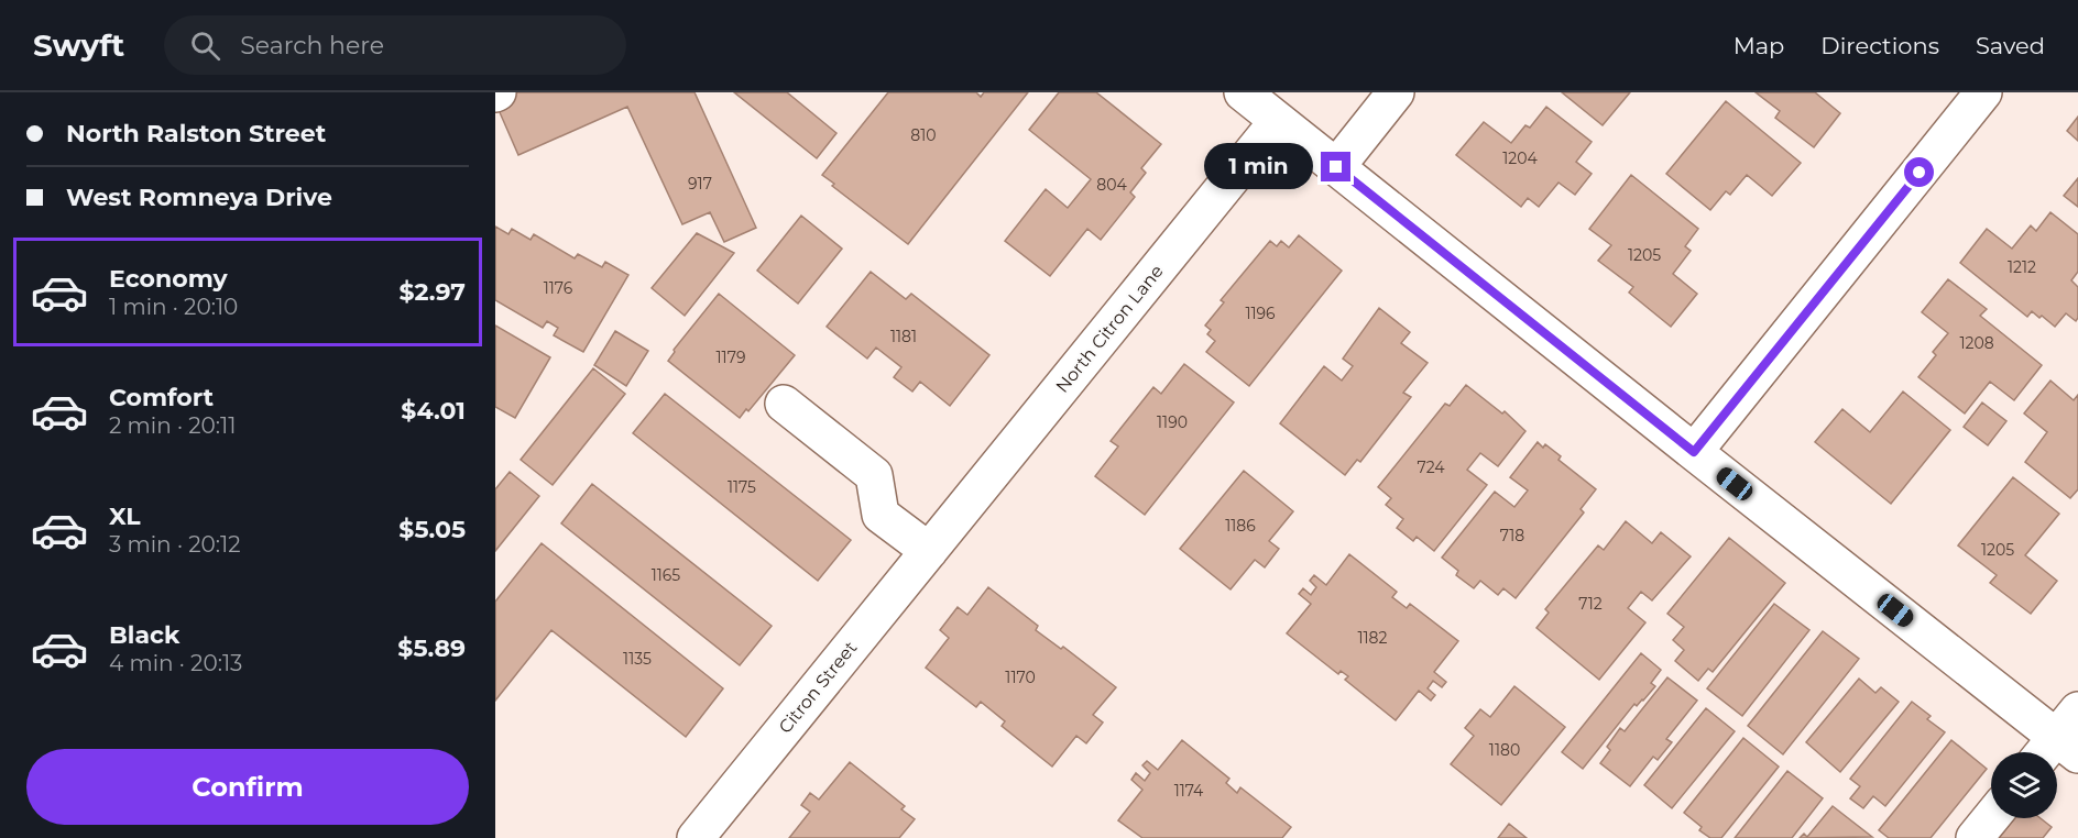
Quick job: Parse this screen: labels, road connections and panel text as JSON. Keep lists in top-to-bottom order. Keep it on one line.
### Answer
{"streets":{"street":["North Citron Lane","Citron Street"]},"crossings":[["North Citron Lane","Citron Street"]],"house_numbers":["810","1204","917","804","1205","1212","1176","1196","1181","1208","1179","1190","724","1175","1186","718","1205","1165","712","1182","1135","1170","1180","1174"],"page":{"header":"Swyft","search":"Search here","nav":["Map","Directions","Saved"],"banner":["North Ralston Street","West Romneya Drive"],"bubble":"1 min","list":[{"name":"Economy","note":"1 min · 20:10","value":"$2.97"},{"name":"Comfort","note":"2 min · 20:11","value":"$4.01"},{"name":"XL","note":"3 min · 20:12","value":"$5.05"},{"name":"Black","note":"4 min · 20:13","value":"$5.89"}],"buttons":"Confirm"}}
